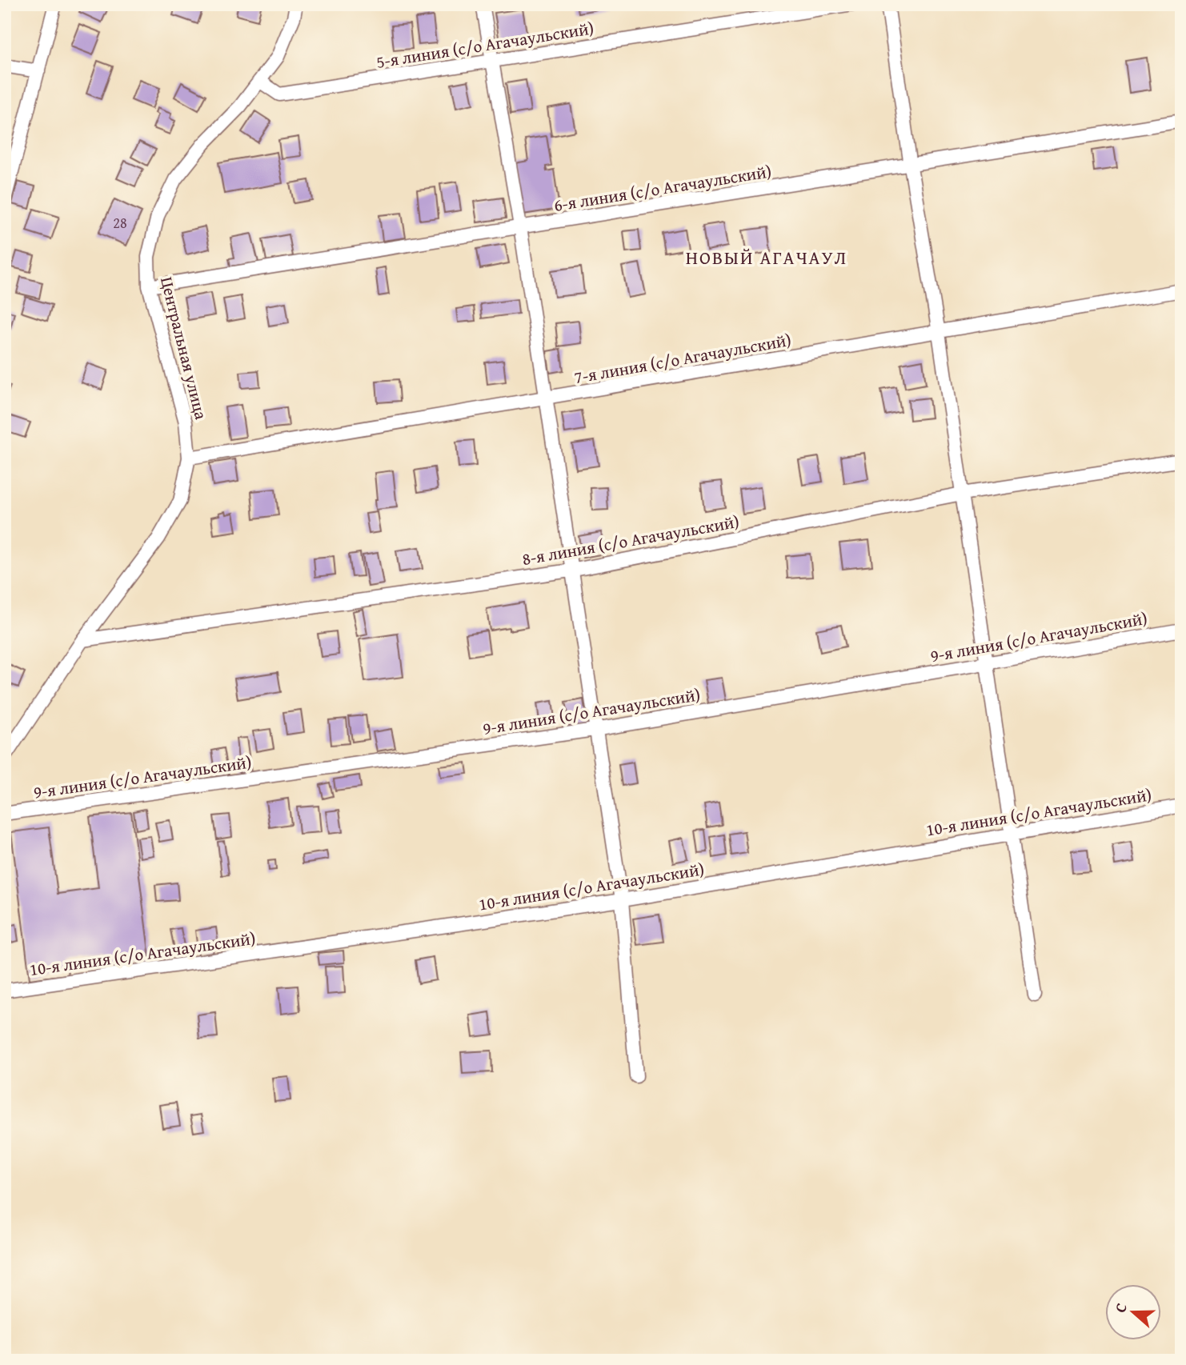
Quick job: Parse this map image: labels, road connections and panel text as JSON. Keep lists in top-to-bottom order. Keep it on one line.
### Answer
{"streets":{"street":["5-я линия (с/о Агачаульский)","6-я линия (с/о Агачаульский)","Центральная улица","7-я линия (с/о Агачаульский)","8-я линия (с/о Агачаульский)","9-я линия (с/о Агачаульский)","10-я линия (с/о Агачаульский)"]},"crossings":[["5-я линия (с/о Агачаульский)","Центральная улица"],["6-я линия (с/о Агачаульский)","Центральная улица"],["Центральная улица","7-я линия (с/о Агачаульский)"],["Центральная улица","8-я линия (с/о Агачаульский)"]],"districts":["НОВЫЙ АГАЧАУЛ"],"house_numbers":["28"],"north":"left"}
